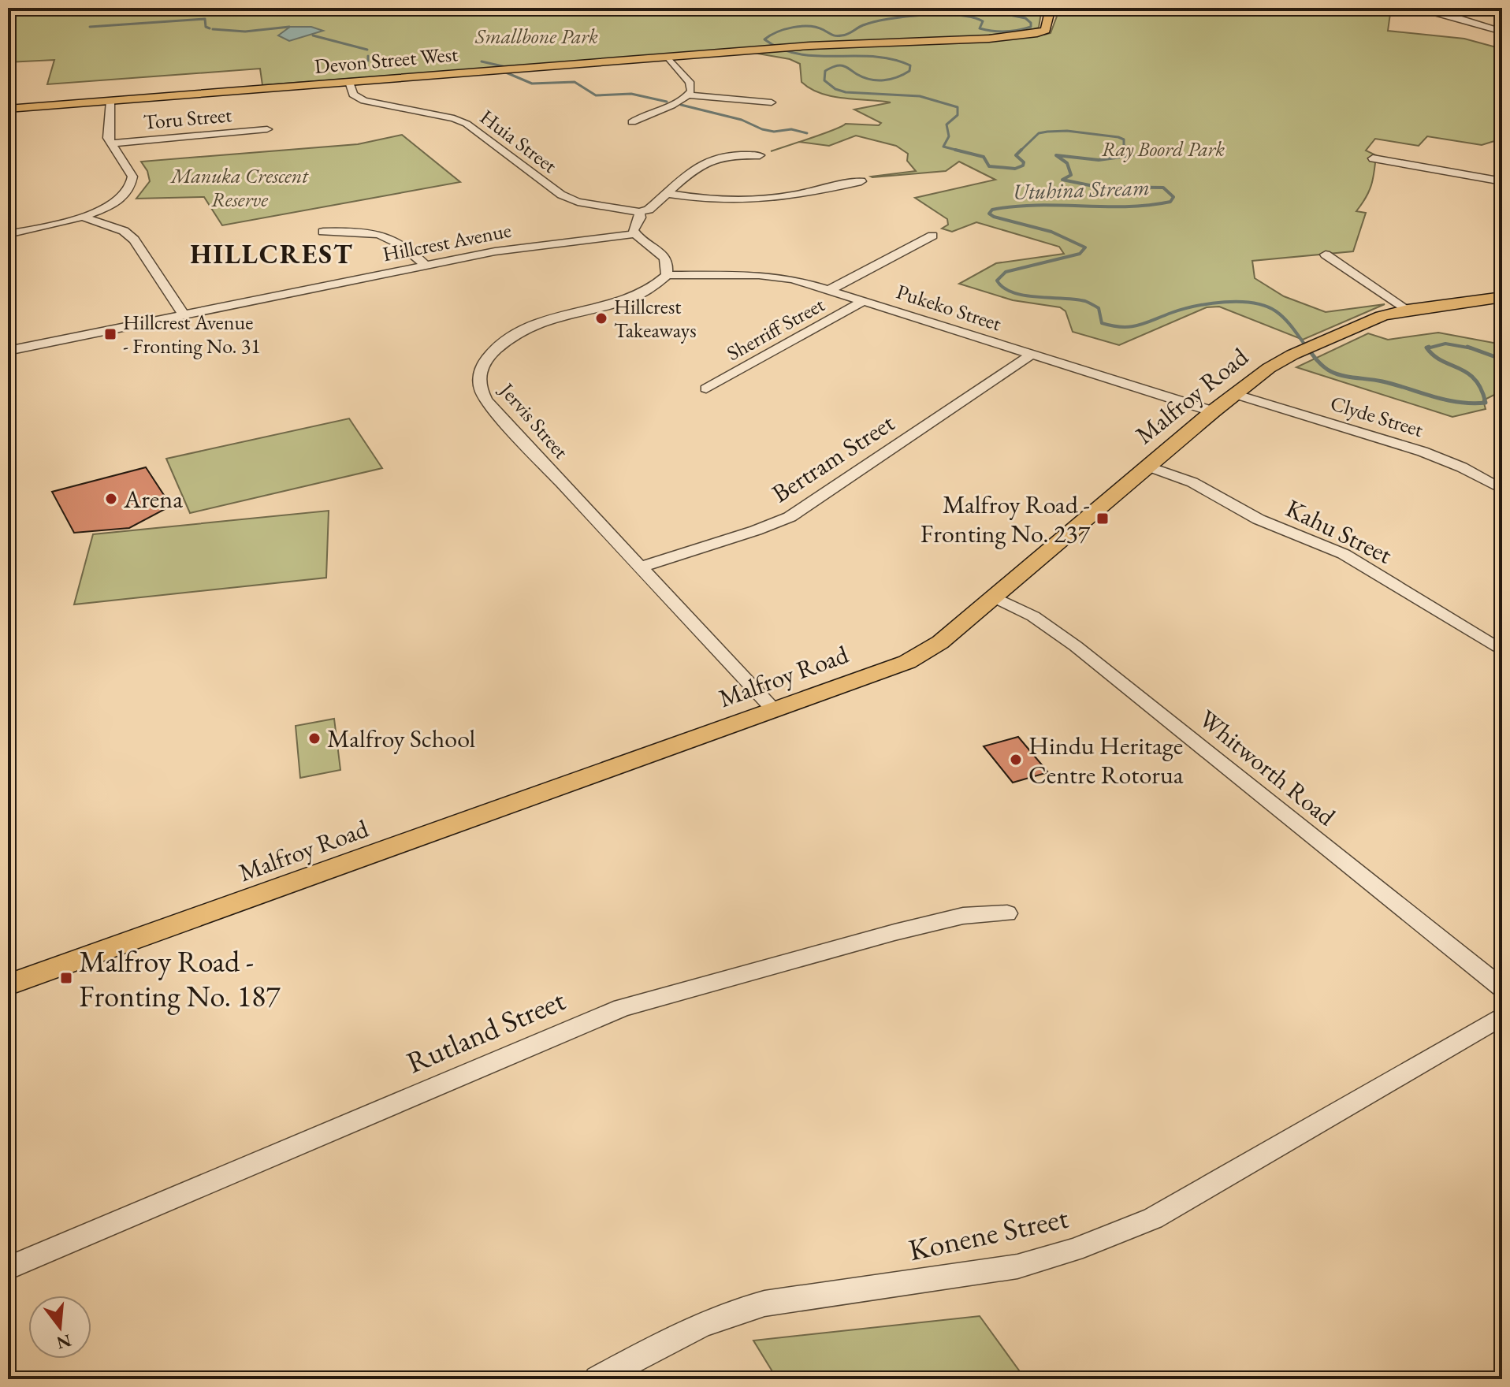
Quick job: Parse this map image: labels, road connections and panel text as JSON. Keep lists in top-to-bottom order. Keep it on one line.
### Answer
{"streets":{"main road":["Devon Street West","Malfroy Road"],"street":["Toru Street","Huia Street","Hillcrest Avenue","Pukeko Street","Sherriff Street","Clyde Street","Jervis Street","Bertram Street","Kahu Street","Whitworth Road","Rutland Street","Konene Street"]},"crossings":[["Devon Street West","Huia Street"],["Pukeko Street","Sherriff Street"],["Pukeko Street","Malfroy Road"],["Pukeko Street","Jervis Street"],["Pukeko Street","Bertram Street"],["Malfroy Road","Clyde Street"],["Malfroy Road","Jervis Street"],["Malfroy Road","Kahu Street"],["Malfroy Road","Whitworth Road"],["Jervis Street","Bertram Street"]],"districts":["HILLCREST"],"water":["Utuhina Stream"],"parks":["Smallbone Park","Ray Boord Park","Manuka Crescent Reserve"],"places":{"other":["Hillcrest Takeaways","Arena","Malfroy School","Hindu Heritage Centre Rotorua"],"transit":["Hillcrest Avenue - Fronting No. 31","Malfroy Road - Fronting No. 237","Malfroy Road - Fronting No. 187"]},"north":"bottom"}
